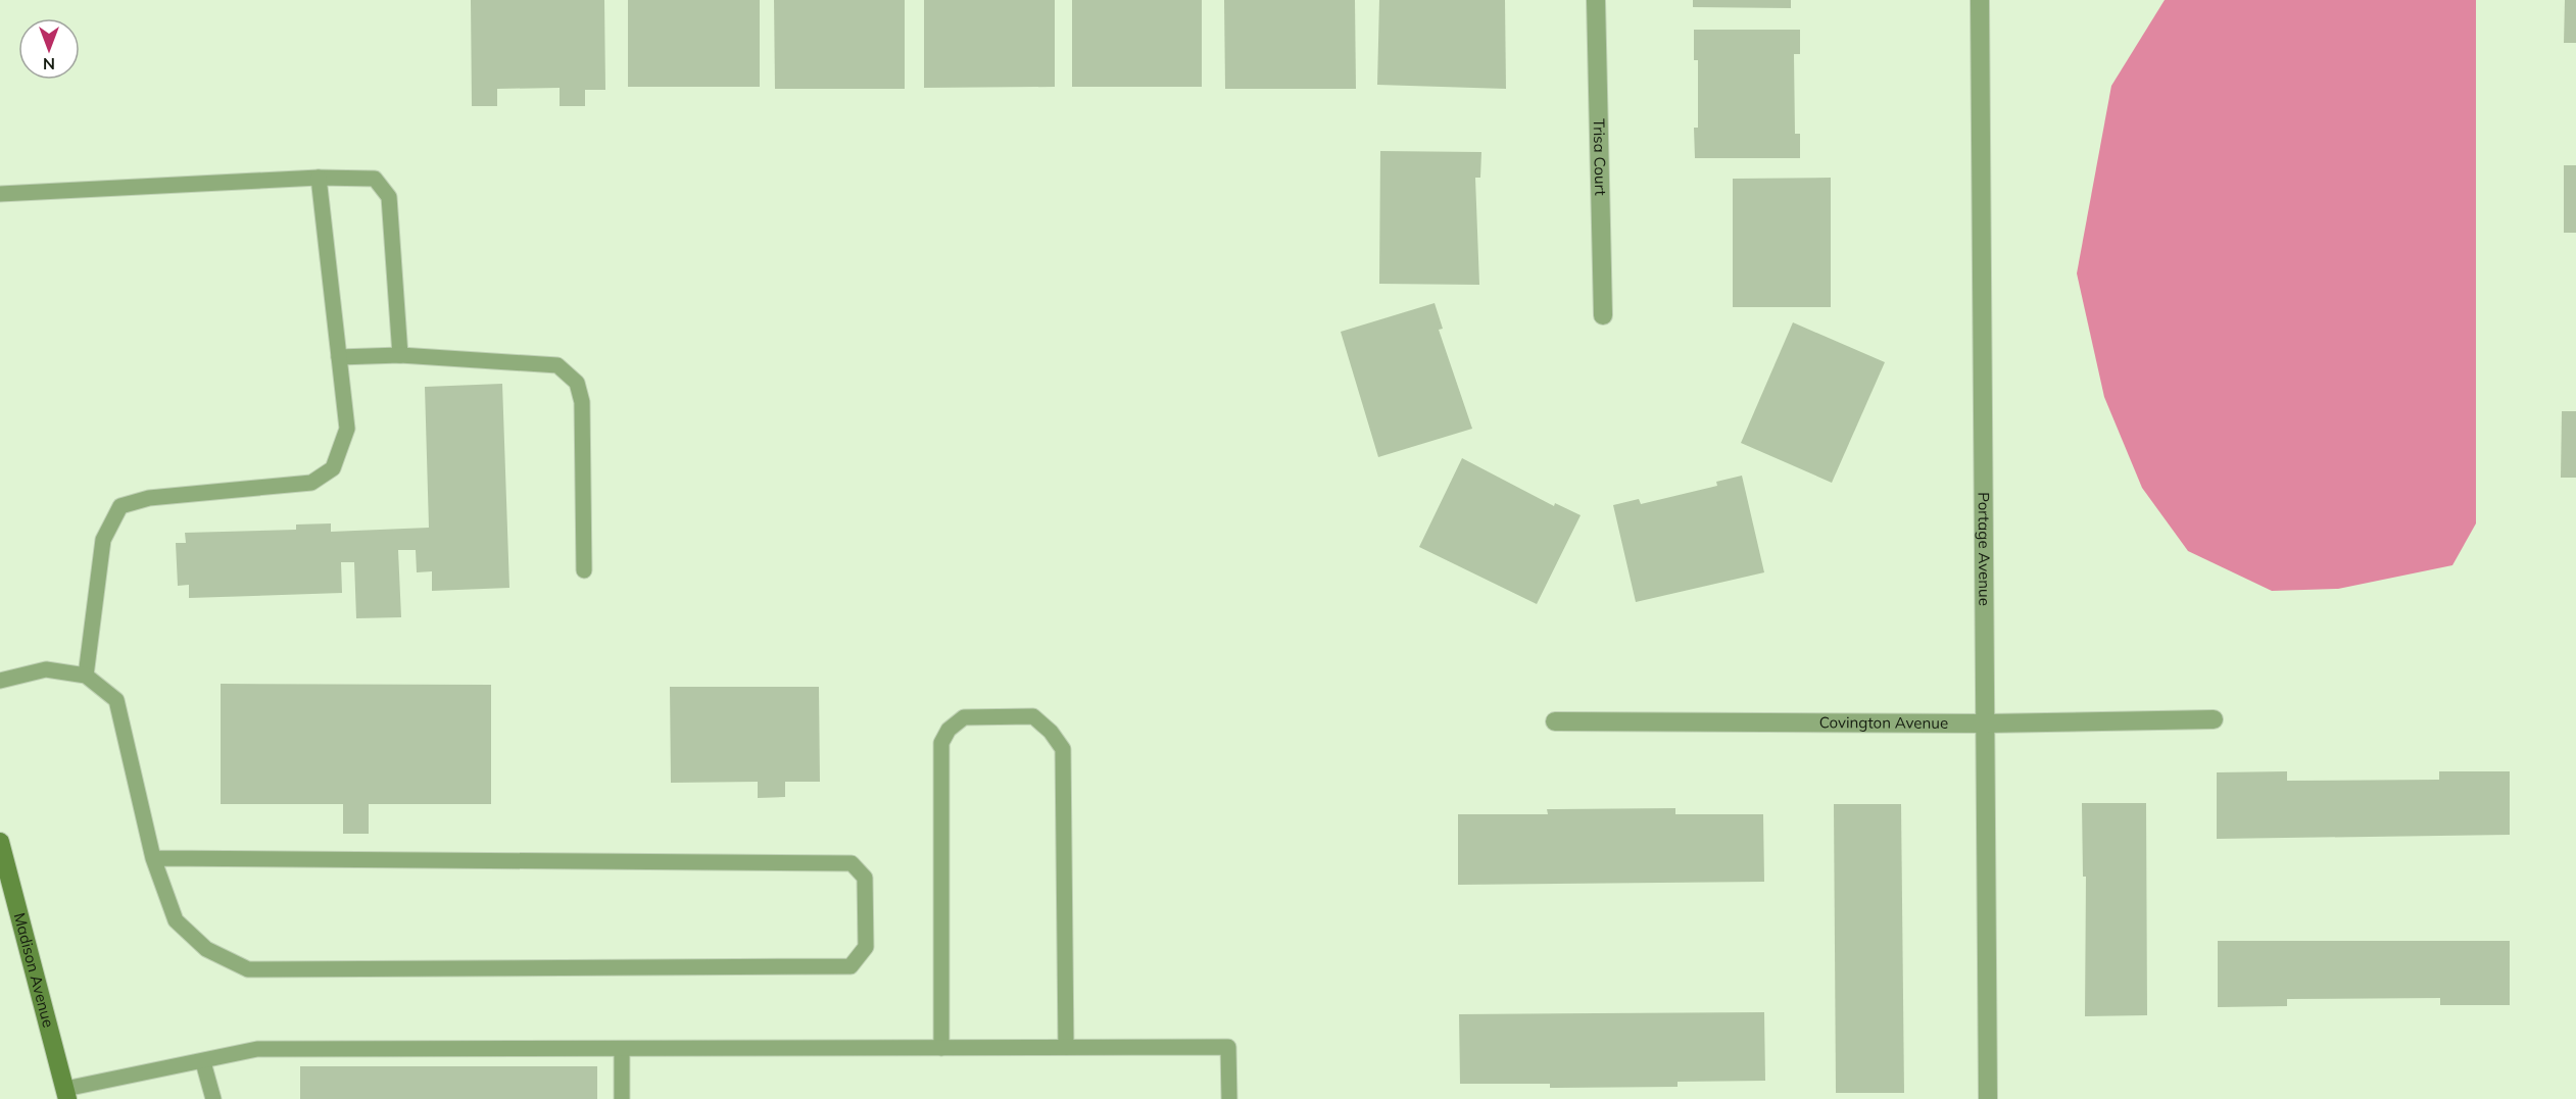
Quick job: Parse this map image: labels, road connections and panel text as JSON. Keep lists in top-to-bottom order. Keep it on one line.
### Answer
{"streets":{"main road":["Madison Avenue"],"street":["Trisa Court","Portage Avenue","Covington Avenue"]},"crossings":[["Portage Avenue","Covington Avenue"]],"north":"bottom"}
